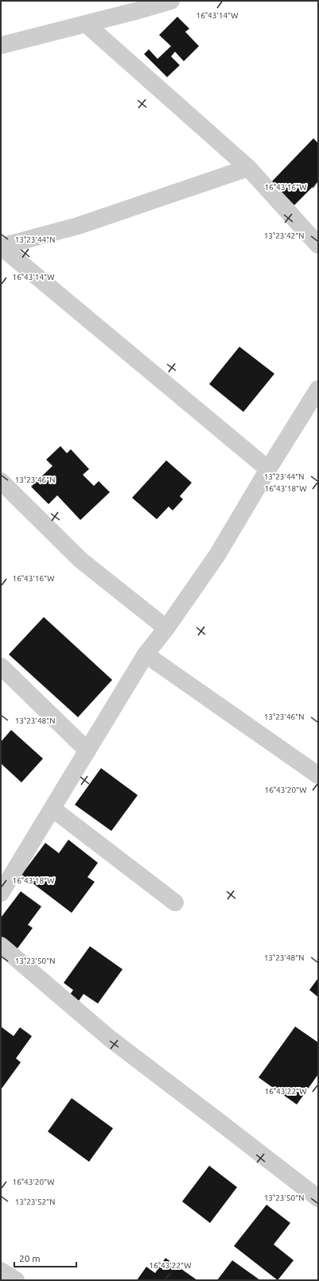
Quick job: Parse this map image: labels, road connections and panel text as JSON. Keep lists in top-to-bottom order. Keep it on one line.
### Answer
{"scale_bar":"20 m","coordinates":["16°43'14\"W","16°43'16\"W","13°23'42\"N","13°23'44\"N","13°23'46\"N","16°43'18\"W","13°23'48\"N","16°43'20\"W","13°23'50\"N","16°43'22\"W","13°23'52\"N"]}
